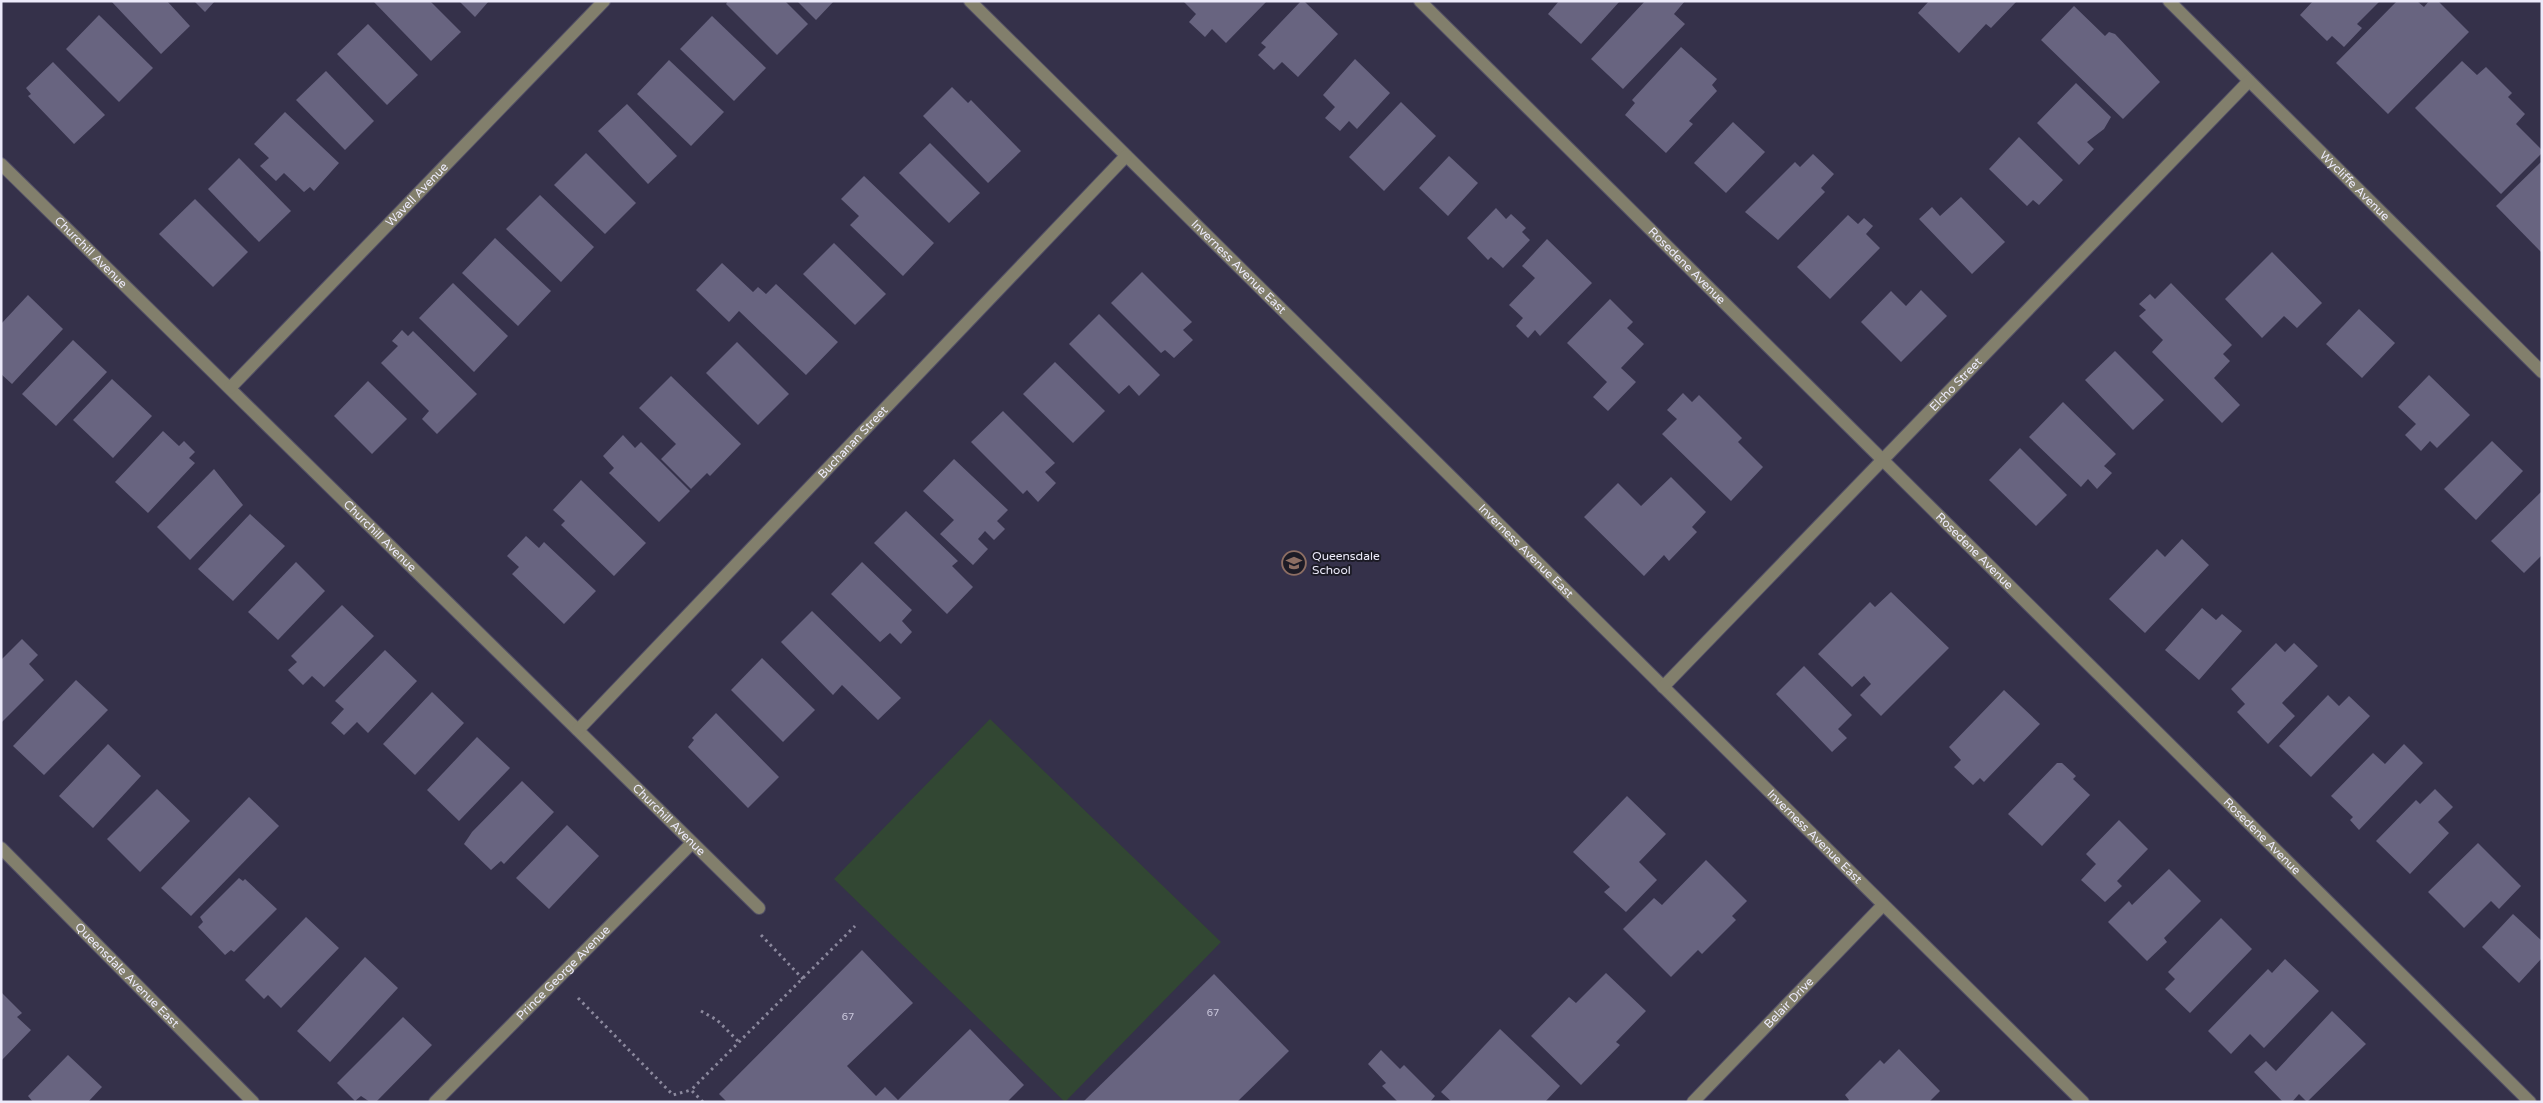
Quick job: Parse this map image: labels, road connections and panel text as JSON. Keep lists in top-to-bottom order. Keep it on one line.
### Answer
{"streets":{"street":["Wycliffe Avenue","Wavell Avenue","Churchill Avenue","Rosedene Avenue","Inverness Avenue East","Elcho Street","Buchanan Street","Prince George Avenue","Queensdale Avenue East","Belair Drive"]},"crossings":[["Wycliffe Avenue","Elcho Street"],["Wavell Avenue","Churchill Avenue"],["Churchill Avenue","Buchanan Street"],["Churchill Avenue","Prince George Avenue"],["Rosedene Avenue","Elcho Street"],["Inverness Avenue East","Elcho Street"],["Inverness Avenue East","Buchanan Street"],["Inverness Avenue East","Belair Drive"]],"places":{"school or university":["Queensdale School"]},"house_numbers":["67","67"]}
